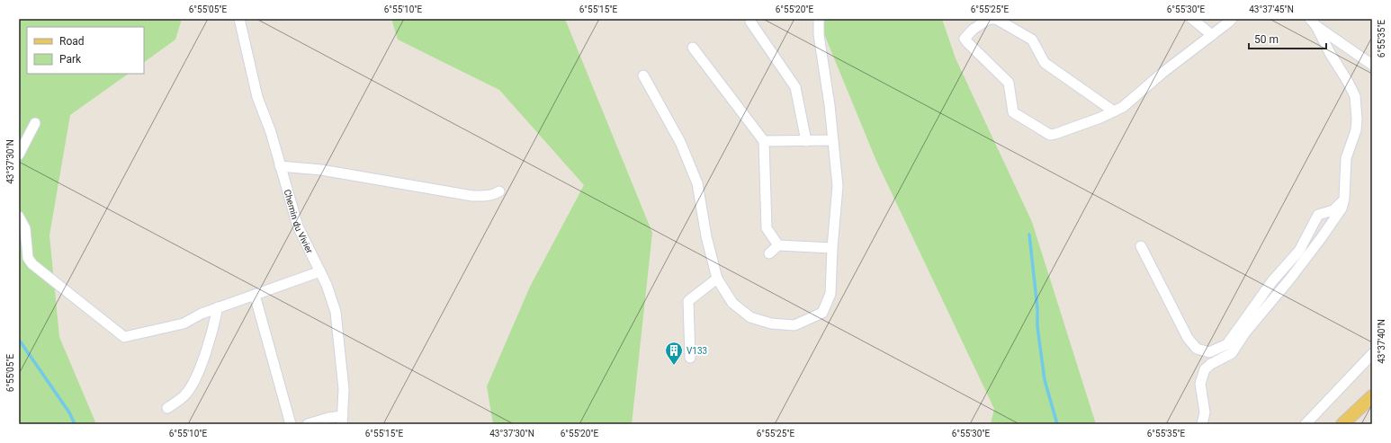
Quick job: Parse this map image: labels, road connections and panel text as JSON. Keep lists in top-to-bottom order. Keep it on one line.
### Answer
{"streets":{"street":["Chemin du Vivier"]},"places":{"building":["V133"]},"legend":["Road","Park"],"scale_bar":"50 m","coordinates":["6°55'05\"E","6°55'10\"E","6°55'15\"E","6°55'20\"E","6°55'25\"E","6°55'30\"E","43°37'45\"N","6°55'35\"E","43°37'30\"N","43°37'40\"N"]}
